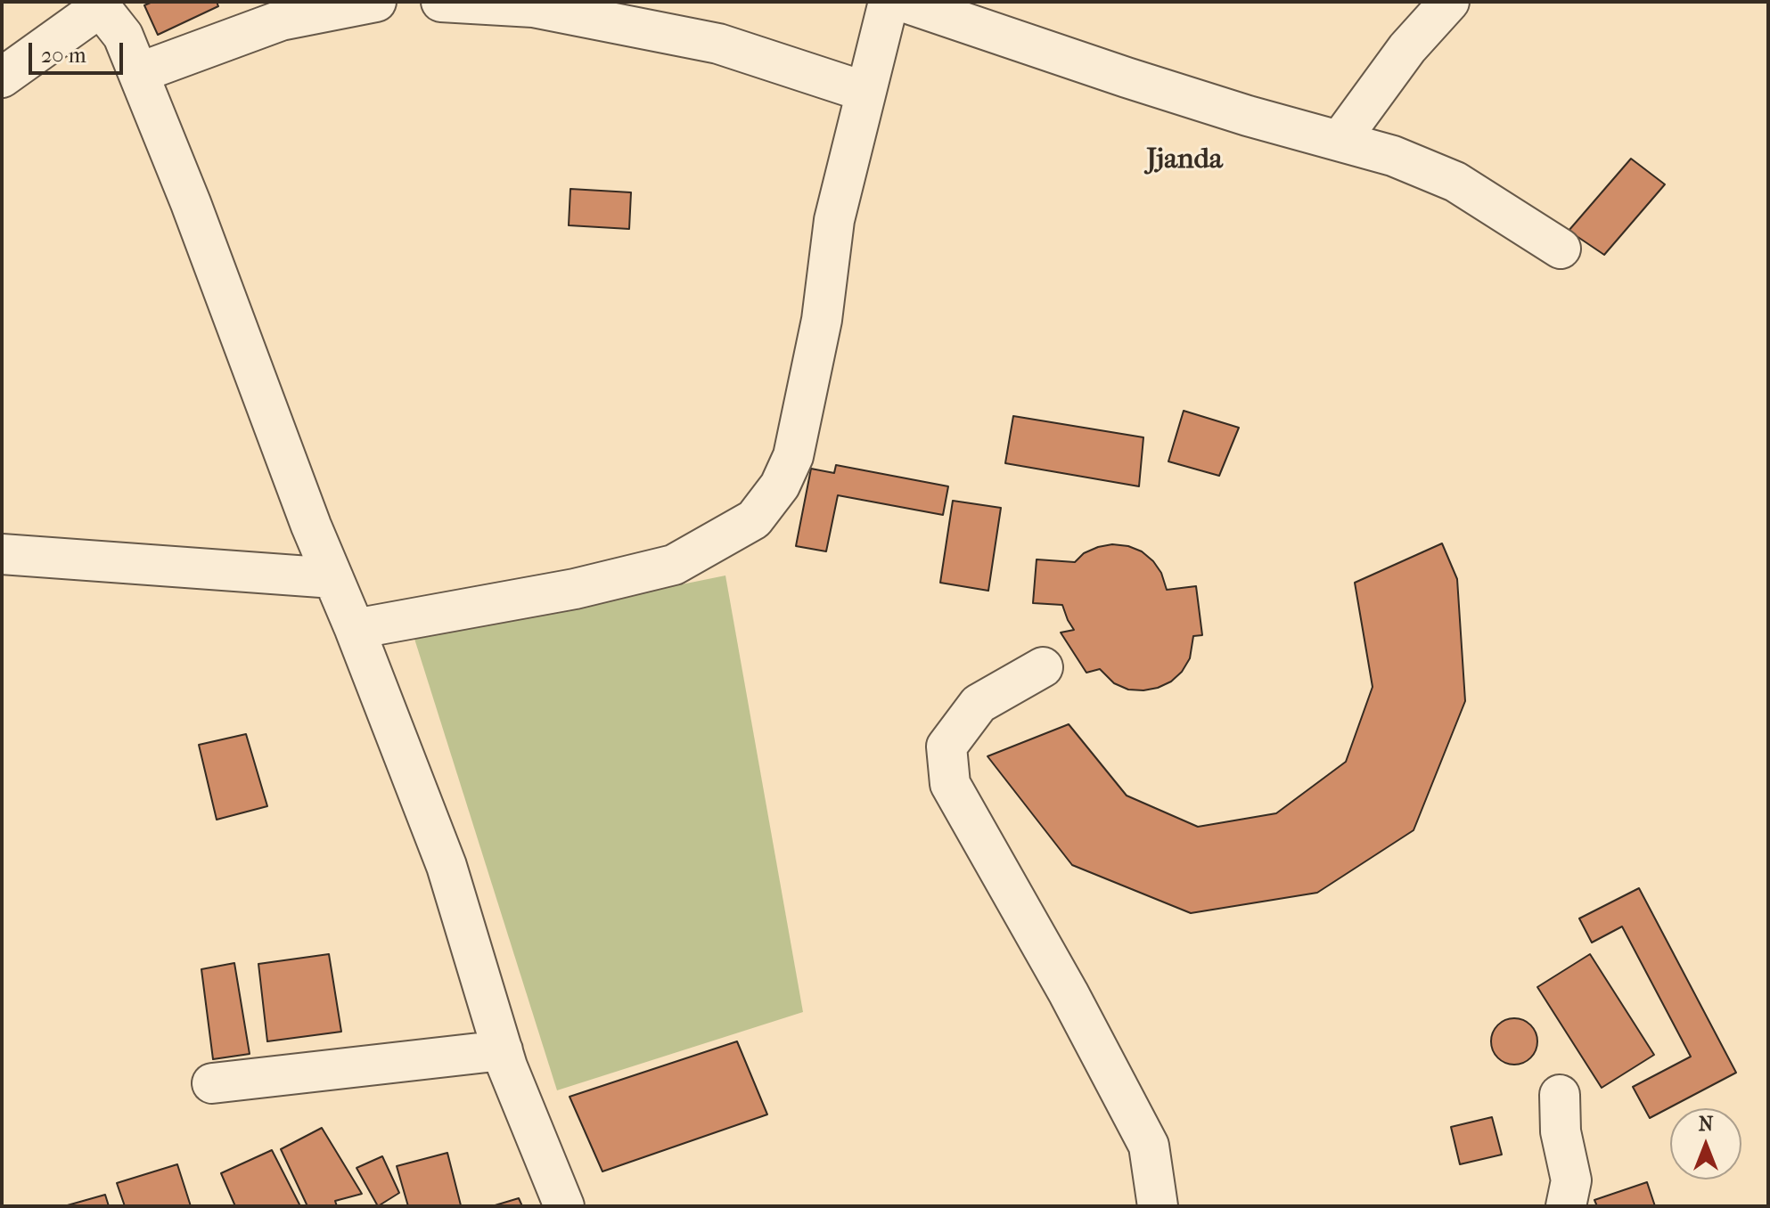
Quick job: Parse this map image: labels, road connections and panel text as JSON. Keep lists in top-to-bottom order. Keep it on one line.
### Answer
{"districts":["Jjanda"],"scale_bar":"20 m","north":"top"}
